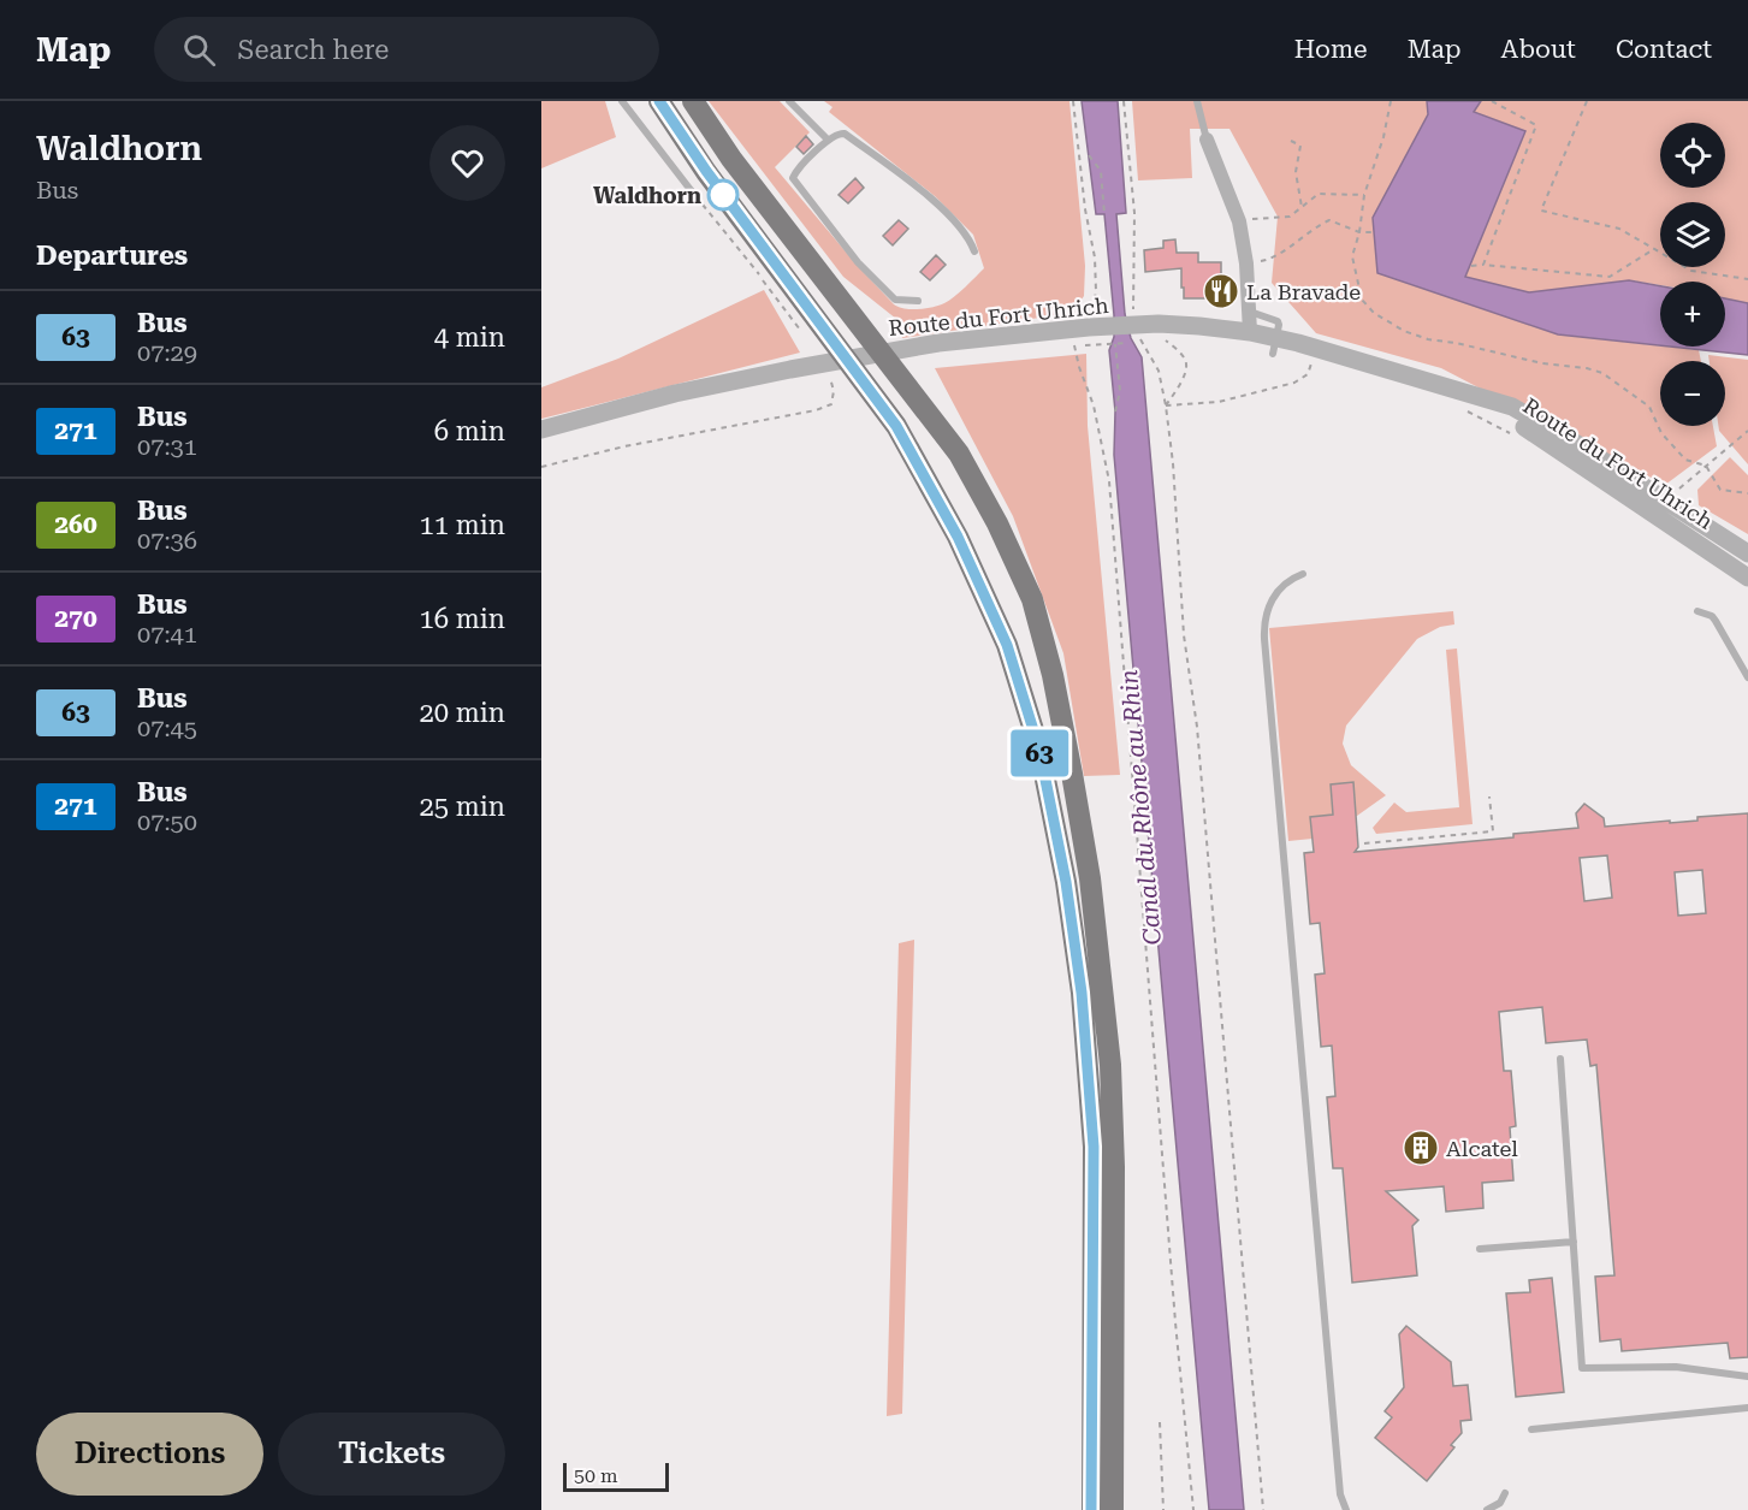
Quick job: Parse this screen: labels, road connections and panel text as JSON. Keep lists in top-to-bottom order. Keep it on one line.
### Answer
{"streets":{"street":["Route du Fort Uhrich"]},"water":["Canal du Rhône au Rhin"],"places":{"other":["Waldhorn"],"restaurant":["La Bravade"],"building":["Alcatel"]},"lines":["bus line 63"],"scale_bar":"50 m","page":{"header":"Map","search":"Search here","nav":["Home","Map","About","Contact"],"heading":[["Waldhorn","Bus"],"Departures"],"on_map":"63","map_buttons":["+","−"],"list":[{"mark":"63","name":"Bus","note":"07:29","value":"4 min"},{"mark":"271","name":"Bus","note":"07:31","value":"6 min"},{"mark":"260","name":"Bus","note":"07:36","value":"11 min"},{"mark":"270","name":"Bus","note":"07:41","value":"16 min"},{"mark":"63","name":"Bus","note":"07:45","value":"20 min"},{"mark":"271","name":"Bus","note":"07:50","value":"25 min"}],"buttons":["Directions","Tickets"],"scale":"50 m"}}
